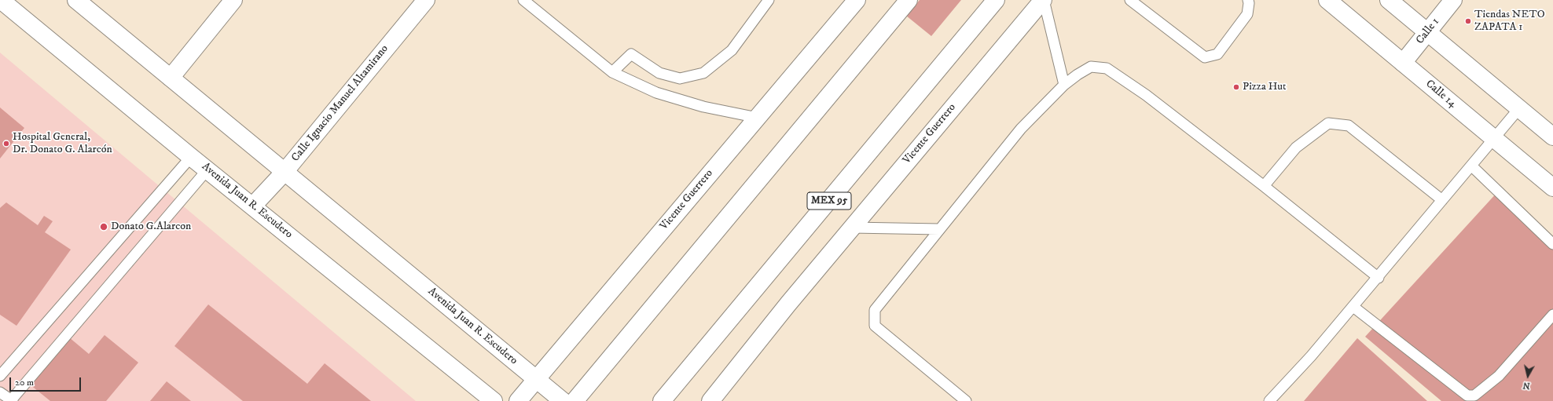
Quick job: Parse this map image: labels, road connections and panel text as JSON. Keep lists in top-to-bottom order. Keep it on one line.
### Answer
{"streets":{"main road":["Calle 1","Calle 14","Calle Ignacio Manuel Altamirano","Vicente Guerrero","Avenida Juan R. Escudero","MEX 95"]},"crossings":[["Calle 1","Calle 14"],["Calle Ignacio Manuel Altamirano","Avenida Juan R. Escudero"],["Vicente Guerrero","Avenida Juan R. Escudero"]],"places":["Tiendas NETO ZAPATA 1","Pizza Hut","Hospital General, Dr. Donato G. Alarcón","Donato G.Alarcon"],"scale_bar":"20 m","north":"bottom"}
